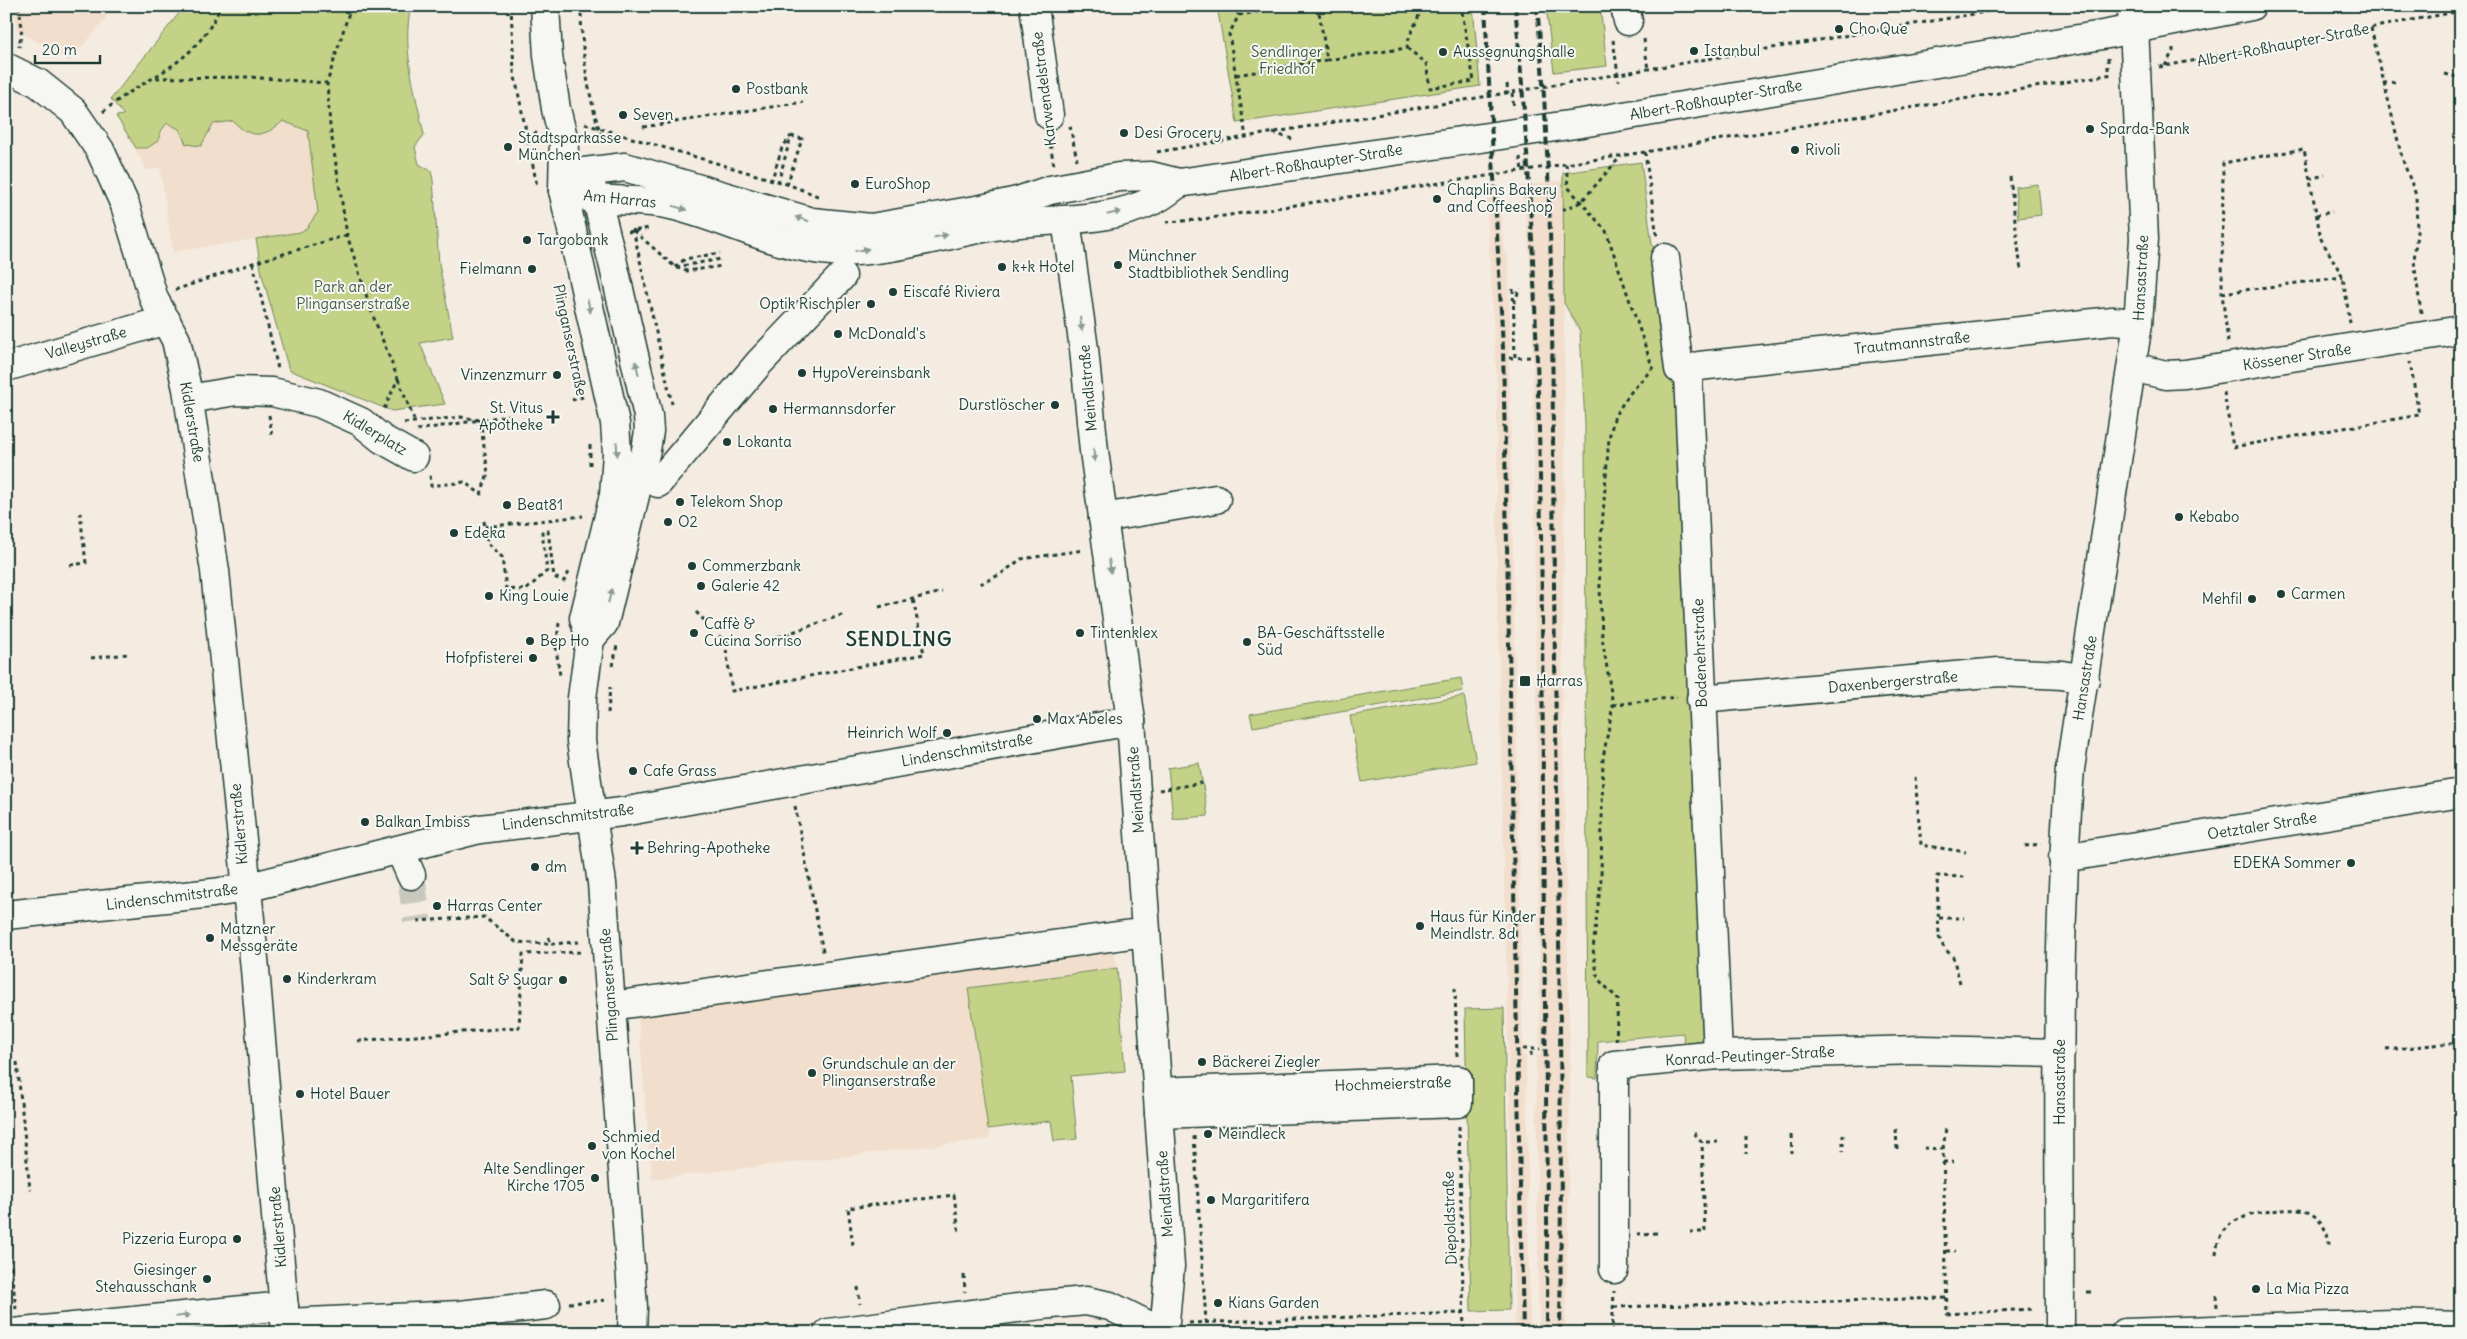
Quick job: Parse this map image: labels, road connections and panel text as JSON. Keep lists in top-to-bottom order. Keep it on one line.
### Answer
{"streets":{"street":["Albert-Roßhaupter-Straße","Karwendelstraße","Am Harras","Hansastraße","Plinganserstraße","Valleystraße","Trautmannstraße","Kössener Straße","Meindlstraße","Kidlerstraße","Kidlerplatz","Bodenehrstraße","Daxenbergerstraße","Lindenschmitstraße","Oetztaler Straße","Konrad-Peutinger-Straße","Hochmeierstraße"],"path":["Diepoldstraße"]},"crossings":[["Albert-Roßhaupter-Straße","Am Harras"],["Albert-Roßhaupter-Straße","Hansastraße"],["Albert-Roßhaupter-Straße","Meindlstraße"],["Am Harras","Plinganserstraße"],["Hansastraße","Trautmannstraße"],["Hansastraße","Kössener Straße"],["Hansastraße","Daxenbergerstraße"],["Hansastraße","Oetztaler Straße"],["Hansastraße","Konrad-Peutinger-Straße"],["Plinganserstraße","Lindenschmitstraße"],["Valleystraße","Kidlerstraße"],["Trautmannstraße","Bodenehrstraße"],["Meindlstraße","Lindenschmitstraße"],["Meindlstraße","Hochmeierstraße"],["Kidlerstraße","Kidlerplatz"],["Kidlerstraße","Lindenschmitstraße"],["Bodenehrstraße","Daxenbergerstraße"],["Bodenehrstraße","Konrad-Peutinger-Straße"],["Hochmeierstraße","Diepoldstraße"]],"one_way":["Meindlstraße"],"districts":["SENDLING"],"parks":["Sendlinger Friedhof","Park an der Plinganserstraße"],"places":{"other":["Cho Que","Istanbul","Aussegnungshalle","Postbank","Seven","Sparda-Bank","Desi Grocery","Stadtsparkasse München","Rivoli","EuroShop","Chaplins Bakery and Coffeeshop","Targobank","Münchner Stadtbibliothek Sendling","k+k Hotel","Fielmann","Eiscafé Riviera","Optik Rischpler","McDonald's","HypoVereinsbank","Vinzenzmurr","Durstlöscher","Hermannsdorfer","Lokanta","Telekom Shop","Beat81","Kebabo","O2","Edeka","Commerzbank","Galerie 42","Carmen","King Louie","Mehfil","Caffè & Cucina Sorriso","Tintenklex","Bep Ho","BA-Geschäftsstelle Süd","Hofpfisterei","Max Abeles","Heinrich Wolf","Cafe Grass","Balkan Imbiss","EDEKA Sommer","dm","Harras Center","Haus für Kinder Meindlstr. 8d","Matzner Messgeräte","Kinderkram","Salt & Sugar","Bäckerei Ziegler","Grundschule an der Plinganserstraße","Hotel Bauer","Meindleck","Schmied von Kochel","Alte Sendlinger Kirche 1705","Margaritifera","Pizzeria Europa","Giesinger Stehausschank","La Mia Pizza","Kians Garden"],"health":["St. Vitus Apotheke","Behring-Apotheke"],"transit":["Harras"]},"scale_bar":"20 m"}
